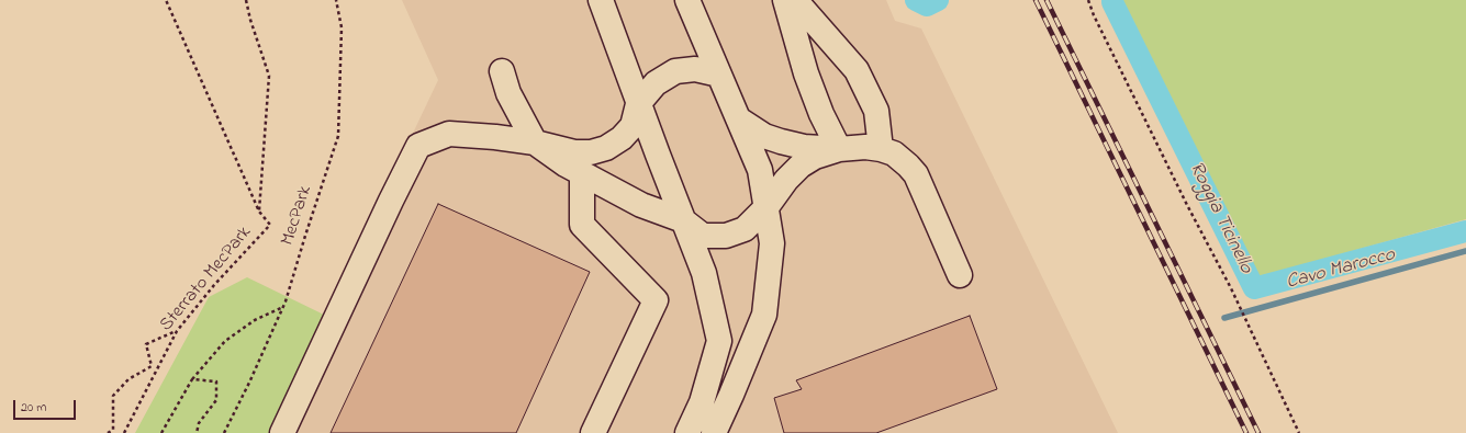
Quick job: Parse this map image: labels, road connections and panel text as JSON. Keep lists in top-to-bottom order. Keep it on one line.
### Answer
{"streets":{"path":["MecPark","Sterrato MecPark"]},"crossings":[["MecPark","Sterrato MecPark"]],"water":["Roggia Ticinello","Cavo Marocco"],"scale_bar":"20 m"}
